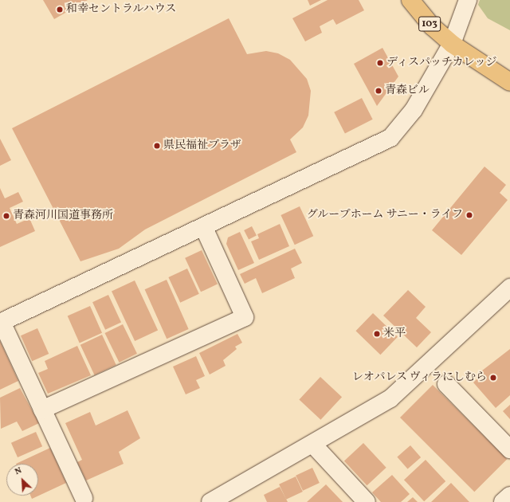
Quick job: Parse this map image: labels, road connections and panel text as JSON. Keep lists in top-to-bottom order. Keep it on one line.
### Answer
{"streets":{"highway":["103"]},"places":["和幸セントラルハウス","ディスパッチカレッジ","青森ビル","県民福祉プラザ","グループホーム サニー・ライフ","青森河川国道事務所","米平","レオパレス ヴィラにしむら"],"north":"top left"}
